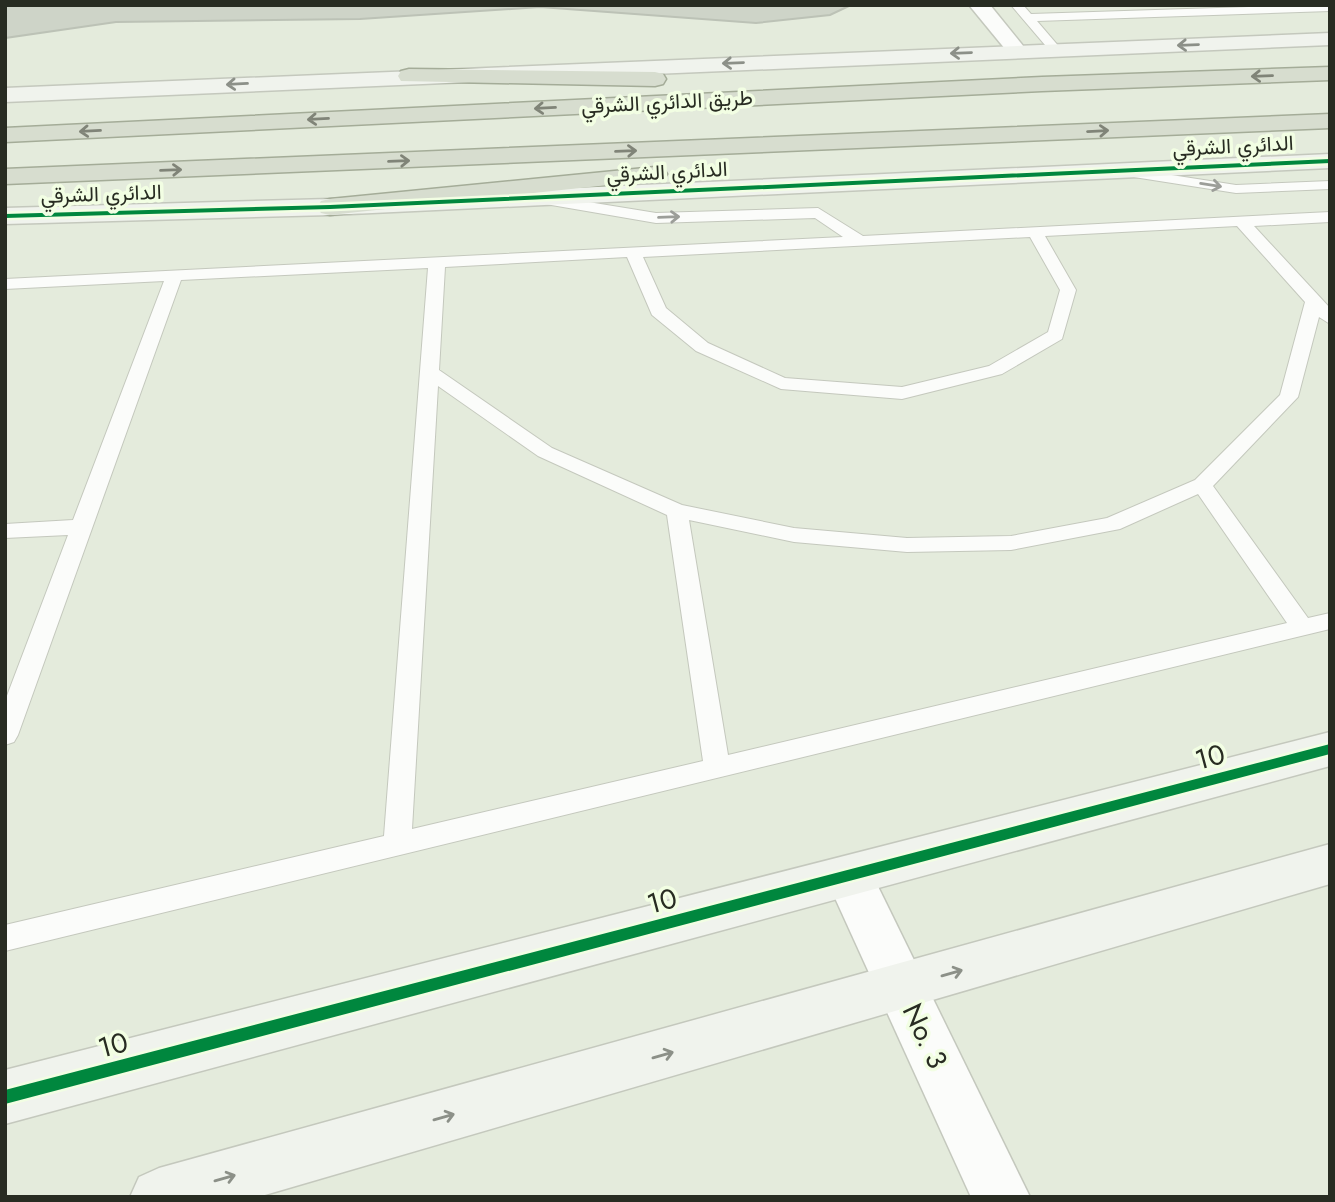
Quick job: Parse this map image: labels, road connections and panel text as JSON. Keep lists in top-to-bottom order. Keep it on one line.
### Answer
{"streets":{"highway":["طريق الدائري الشرقي"],"street":["الدائري الشرقي","10","No. 3"]},"crossings":[["10","No. 3"]]}
